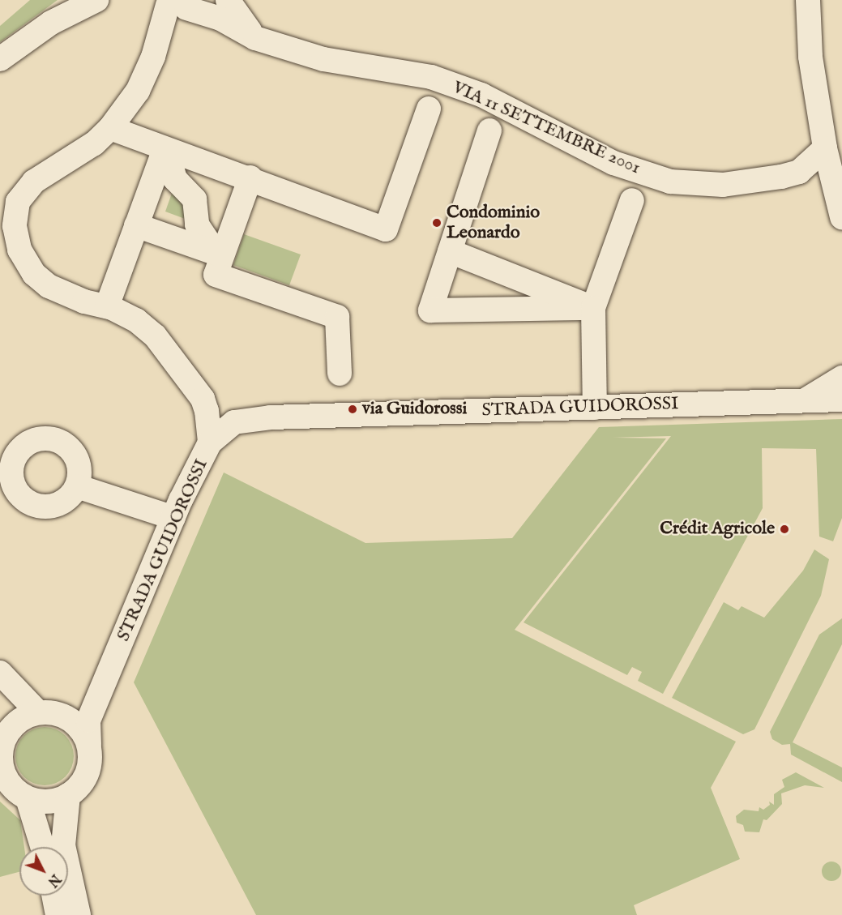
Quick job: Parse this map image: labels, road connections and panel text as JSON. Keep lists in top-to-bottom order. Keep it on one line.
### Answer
{"streets":{"street":["VIA 11 SETTEMBRE 2001","STRADA GUIDOROSSI"]},"places":["Condominio Leonardo","via Guidorossi","Crédit Agricole"],"north":"bottom right"}
